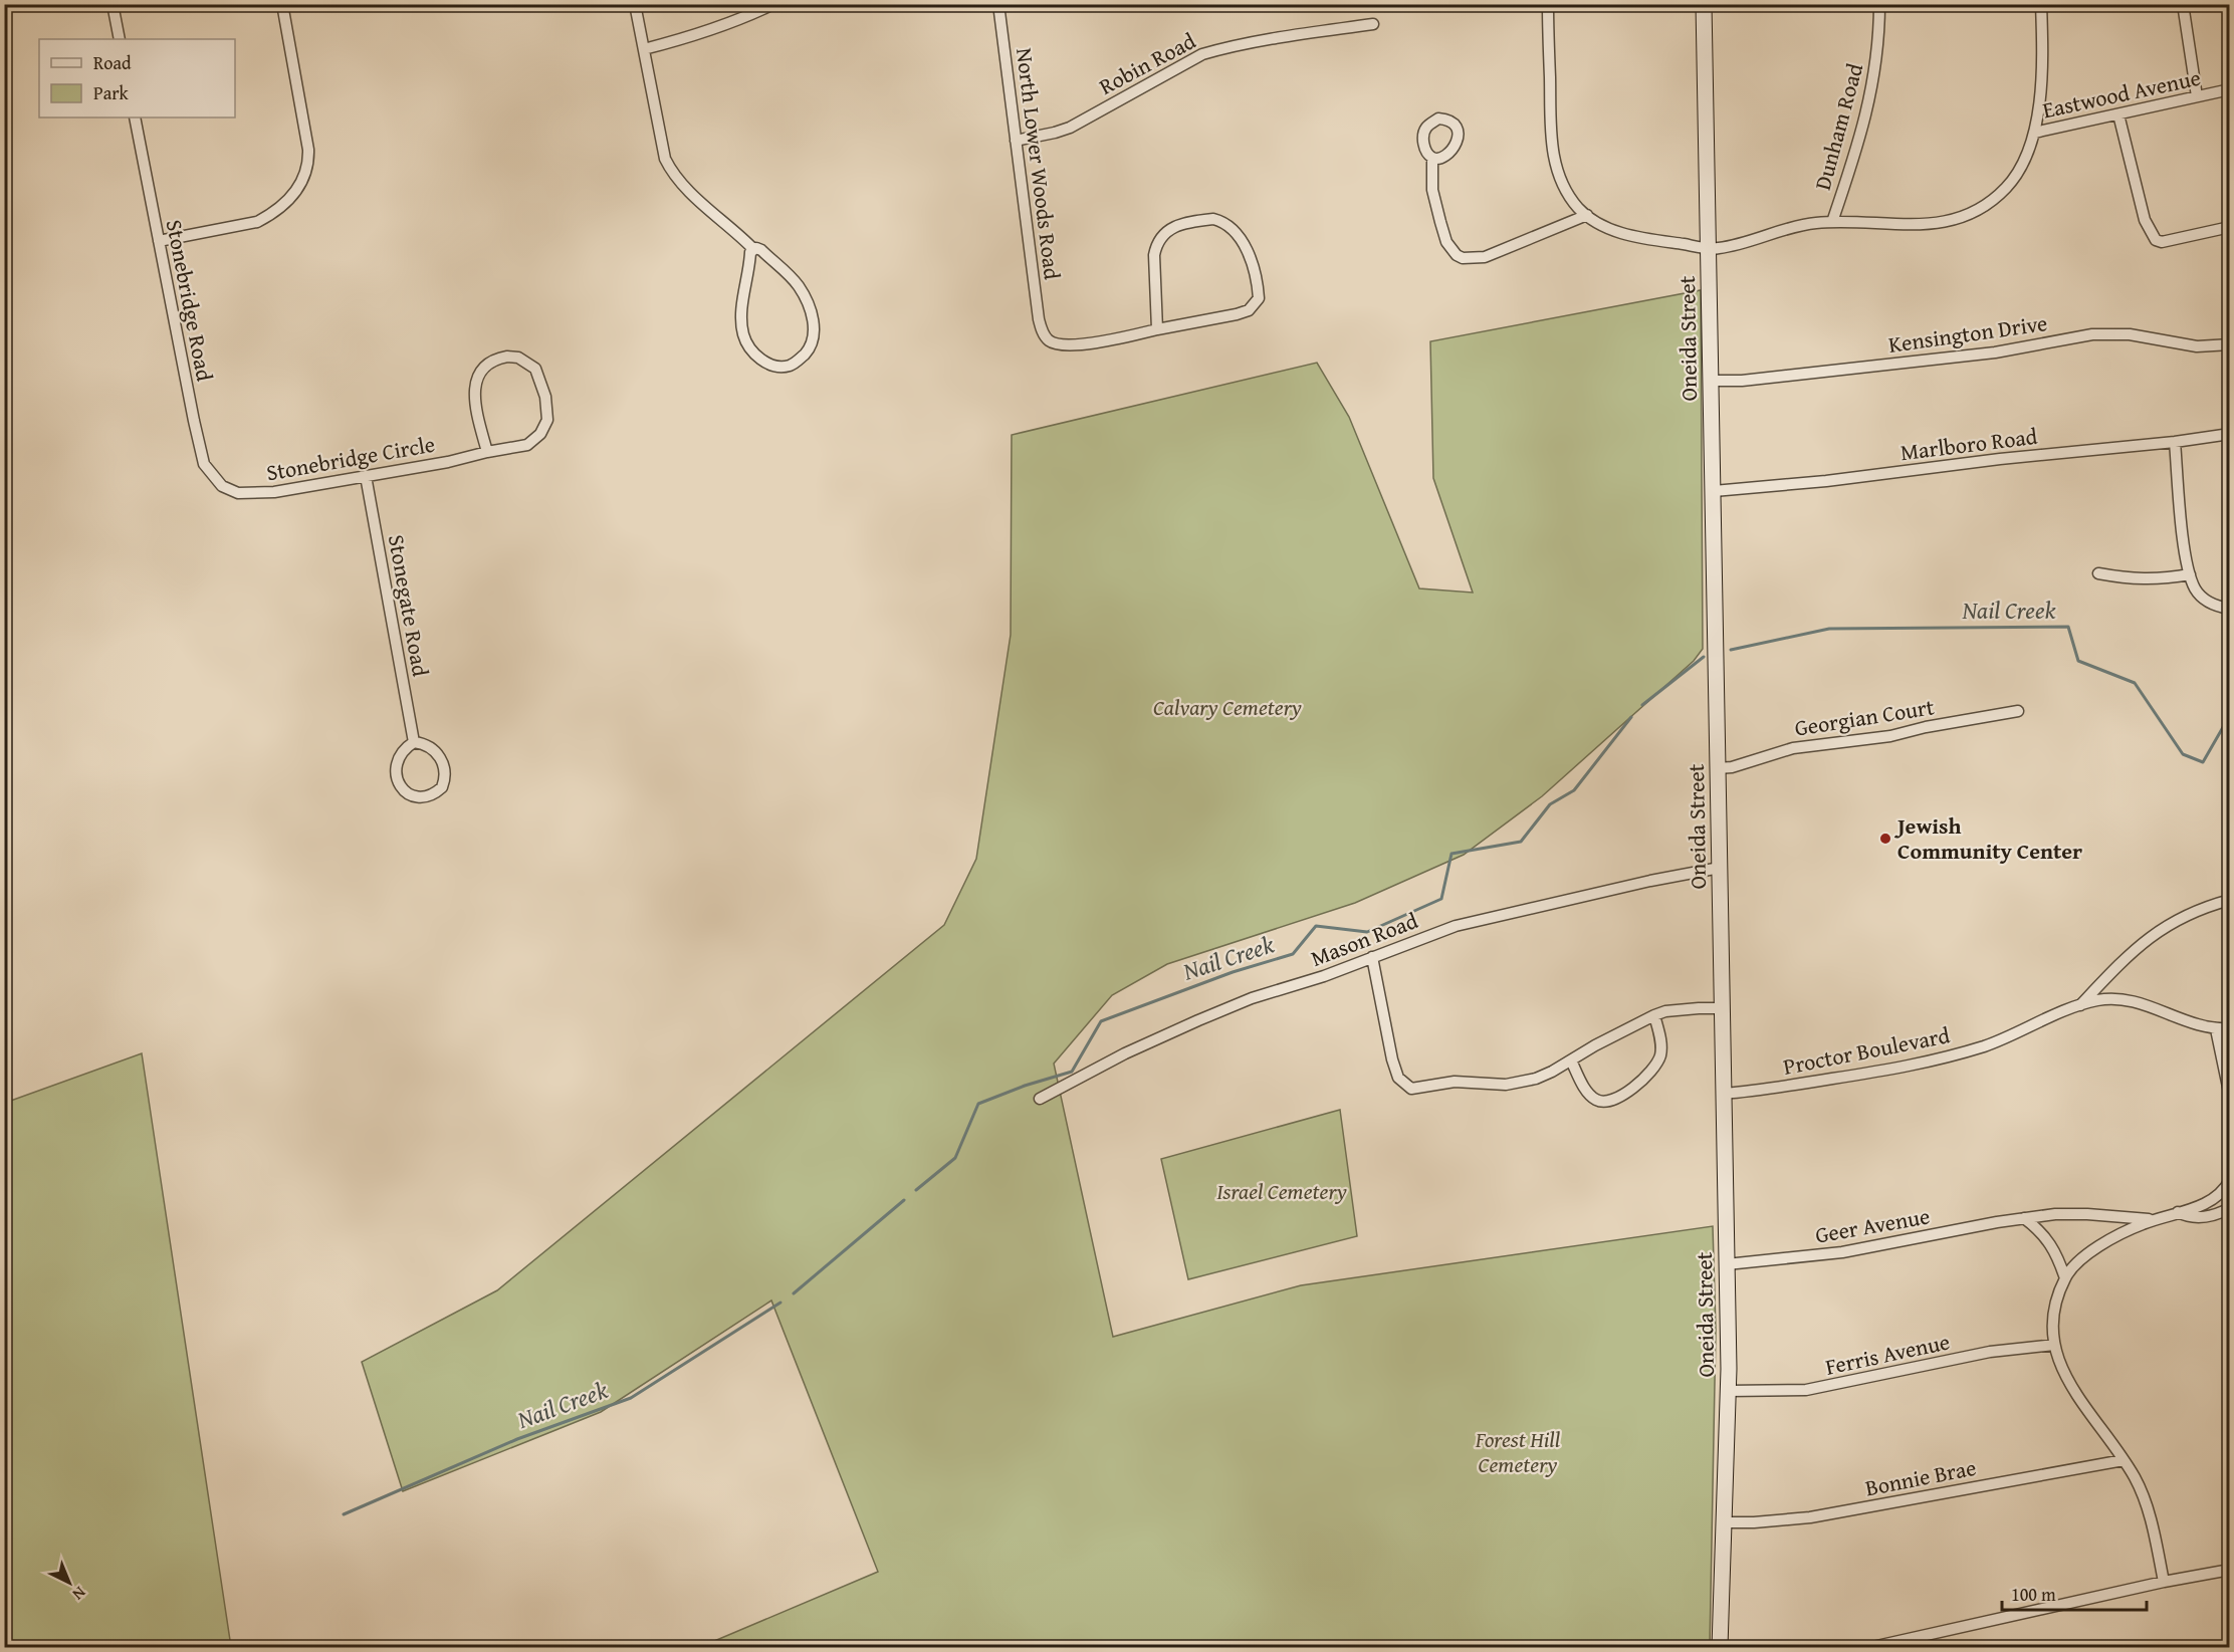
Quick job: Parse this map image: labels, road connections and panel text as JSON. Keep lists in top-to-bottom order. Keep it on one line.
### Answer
{"streets":{"street":["Robin Road","Eastwood Avenue","Dunham Road","North Lower Woods Road","Stonebridge Road","Kensington Drive","Oneida Street","Marlboro Road","Stonebridge Circle","Stonegate Road","Georgian Court","Mason Road","Proctor Boulevard","Geer Avenue","Ferris Avenue","Bonnie Brae"]},"crossings":[["Robin Road","North Lower Woods Road"],["Eastwood Avenue","Dunham Road"],["Eastwood Avenue","Oneida Street"],["Stonebridge Road","Stonebridge Circle"],["Kensington Drive","Oneida Street"],["Oneida Street","Marlboro Road"],["Oneida Street","Georgian Court"],["Oneida Street","Mason Road"],["Oneida Street","Proctor Boulevard"],["Oneida Street","Geer Avenue"],["Oneida Street","Ferris Avenue"],["Oneida Street","Bonnie Brae"],["Stonebridge Circle","Stonegate Road"]],"water":["Nail Creek"],"parks":["Calvary Cemetery","Israel Cemetery","Forest Hill Cemetery"],"places":["Jewish Community Center"],"legend":["Road","Park"],"scale_bar":"100 m","north":"bottom right"}
